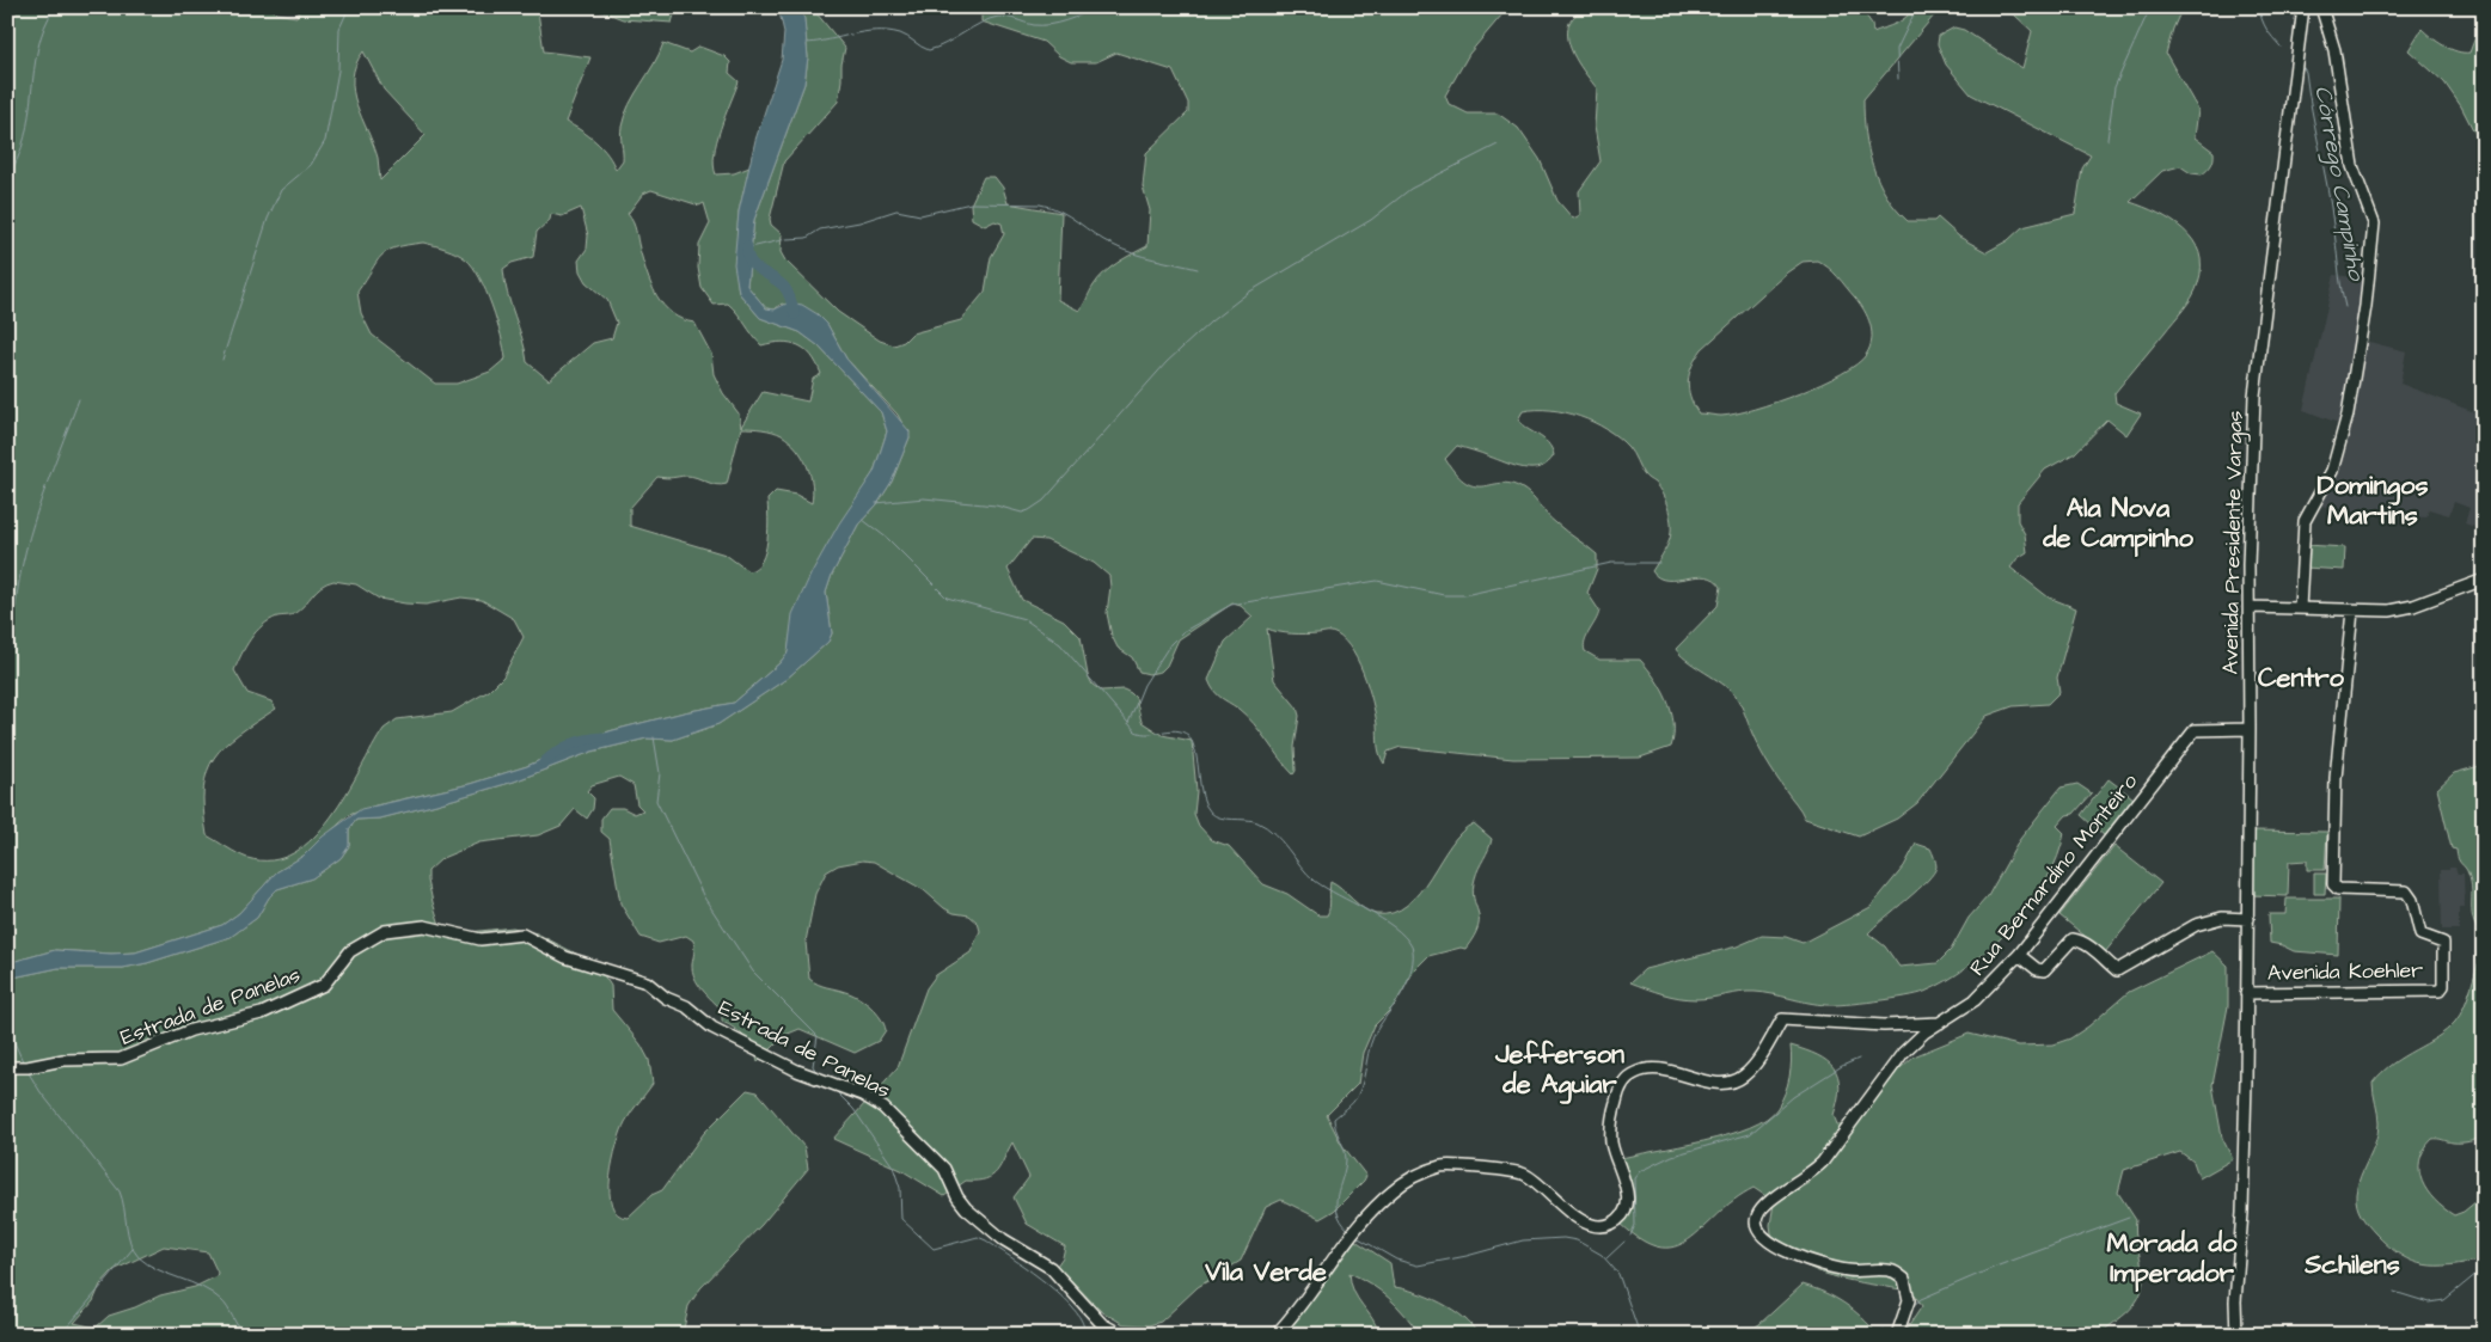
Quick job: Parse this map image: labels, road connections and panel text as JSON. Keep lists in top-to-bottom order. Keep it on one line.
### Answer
{"streets":{"street":["Avenida Presidente Vargas","Rua Bernardino Monteiro","Avenida Koehler","Estrada de Panelas"]},"crossings":[["Avenida Presidente Vargas","Rua Bernardino Monteiro"],["Avenida Presidente Vargas","Avenida Koehler"]],"districts":["Domingos Martins","Ala Nova de Campinho","Centro","Jefferson de Aguiar","Morada do Imperador","Schilens","Vila Verde"],"water":["Córrego Campinho"]}
